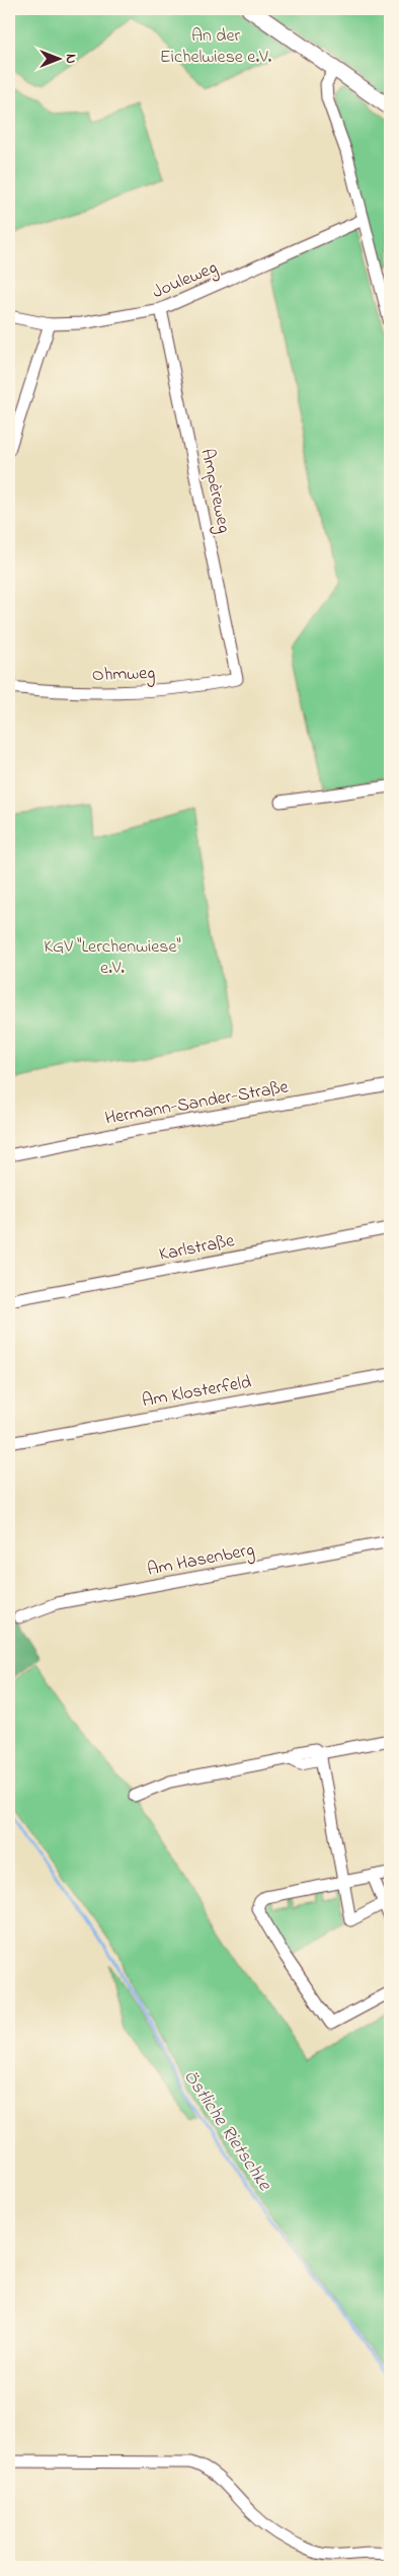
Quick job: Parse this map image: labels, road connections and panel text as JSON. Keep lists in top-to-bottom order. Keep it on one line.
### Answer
{"streets":{"street":["Jouleweg","Ampèreweg","Ohmweg","Hermann-Sander-Straße","Karlstraße","Am Klosterfeld","Am Hasenberg"]},"crossings":[["Jouleweg","Ampèreweg"],["Ampèreweg","Ohmweg"]],"water":["Östliche Rietschke"],"parks":["An der Eichelwiese e.V.","KGV \"Lerchenwiese\" e.V."],"north":"right"}
